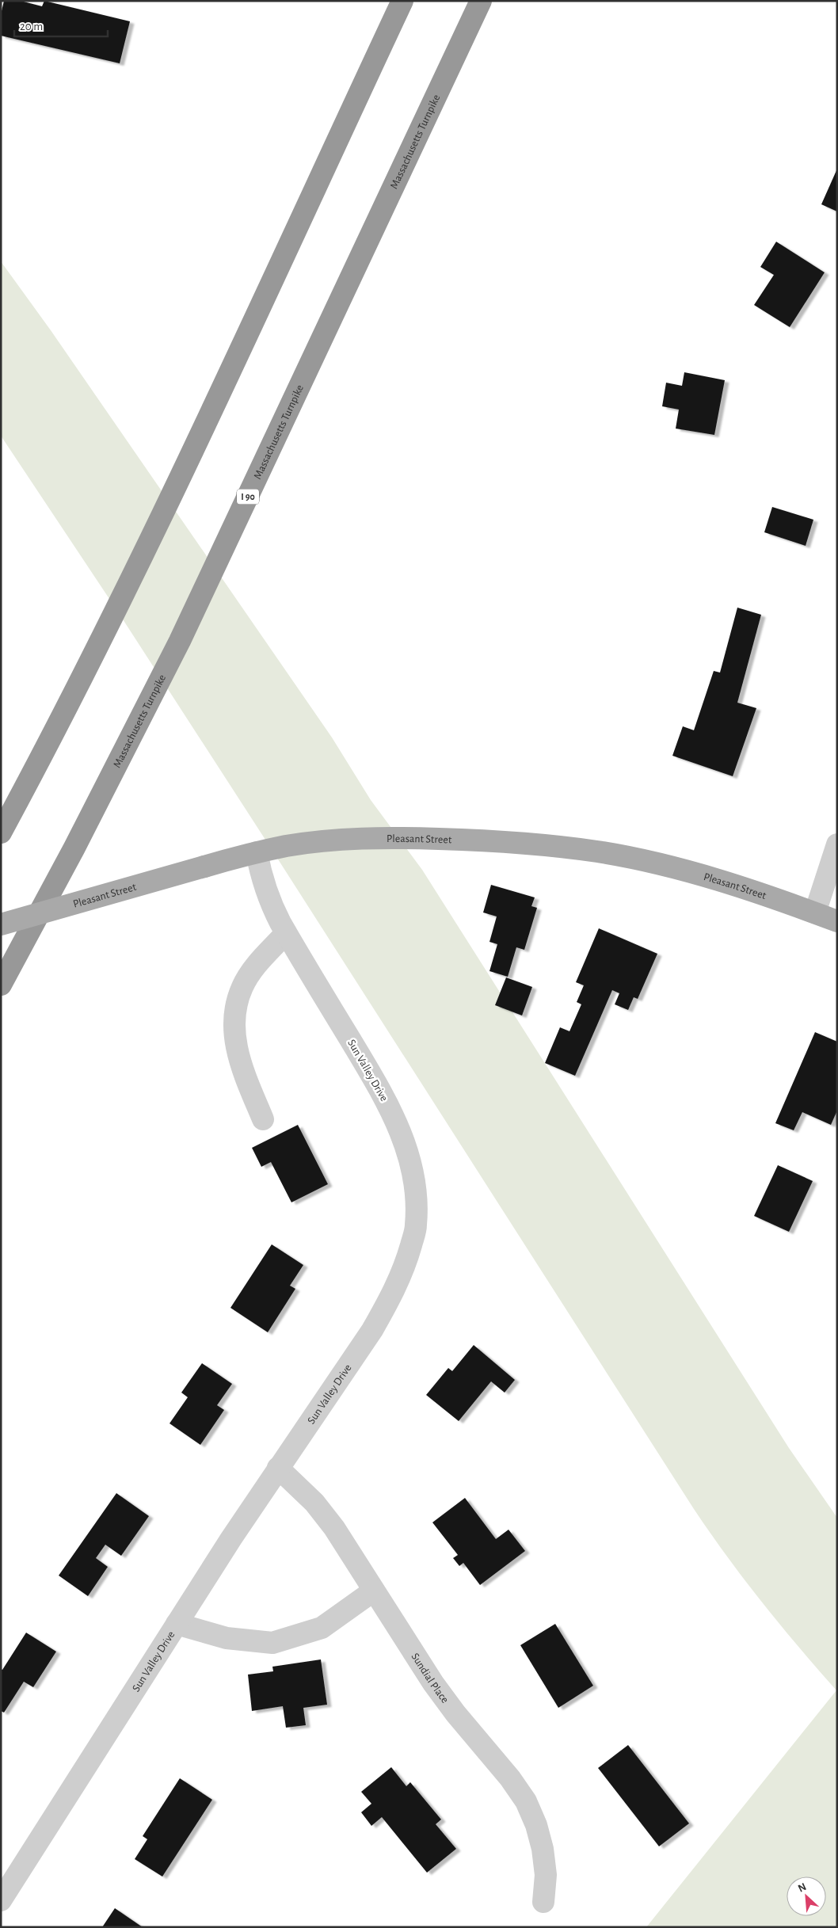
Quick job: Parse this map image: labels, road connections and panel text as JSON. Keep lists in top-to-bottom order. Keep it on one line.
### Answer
{"streets":{"highway":["Massachusetts Turnpike","I 90"],"main road":["Pleasant Street"],"street":["Sun Valley Drive","Sundial Place"]},"crossings":[["Pleasant Street","Sun Valley Drive"],["Sun Valley Drive","Sundial Place"]],"scale_bar":"20 m","north":"top left"}
